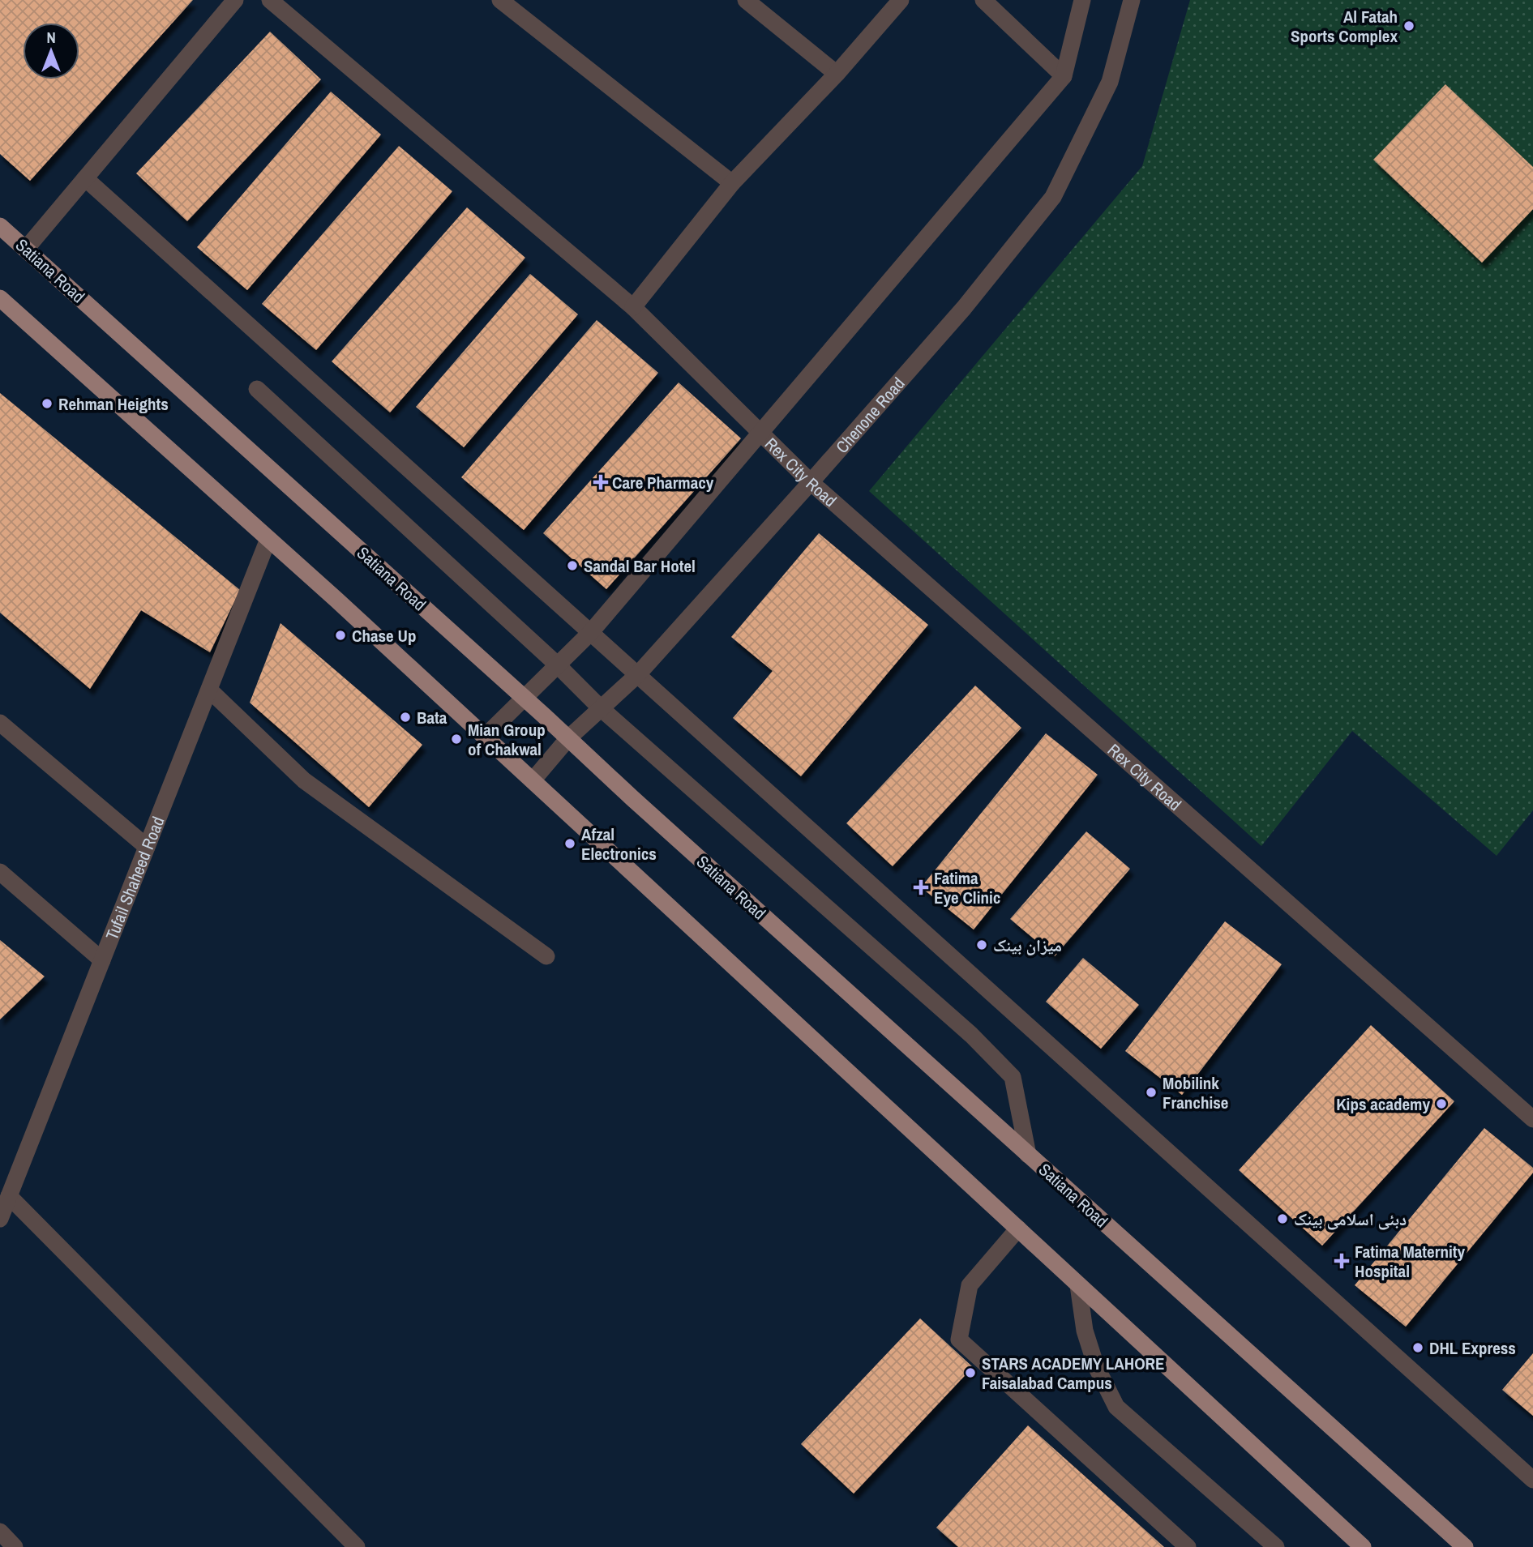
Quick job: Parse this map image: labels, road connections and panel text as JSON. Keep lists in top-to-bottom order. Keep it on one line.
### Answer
{"streets":{"main road":["Satiana Road"],"street":["Chenone Road","Rex City Road","Tufail Shaheed Road"]},"crossings":[["Satiana Road","Chenone Road"],["Chenone Road","Rex City Road"]],"places":{"other":["Al Fatah Sports Complex","Rehman Heights","Sandal Bar Hotel","Chase Up","Bata","Mian Group of Chakwal","Afzal Electronics","میزان بینک","Mobilink Franchise","Kips academy","دبئی اسلامی بینک","DHL Express","STARS ACADEMY LAHORE Faisalabad Campus"],"health":["Care Pharmacy","Fatima Eye Clinic","Fatima Maternity Hospital"]},"north":"top"}
